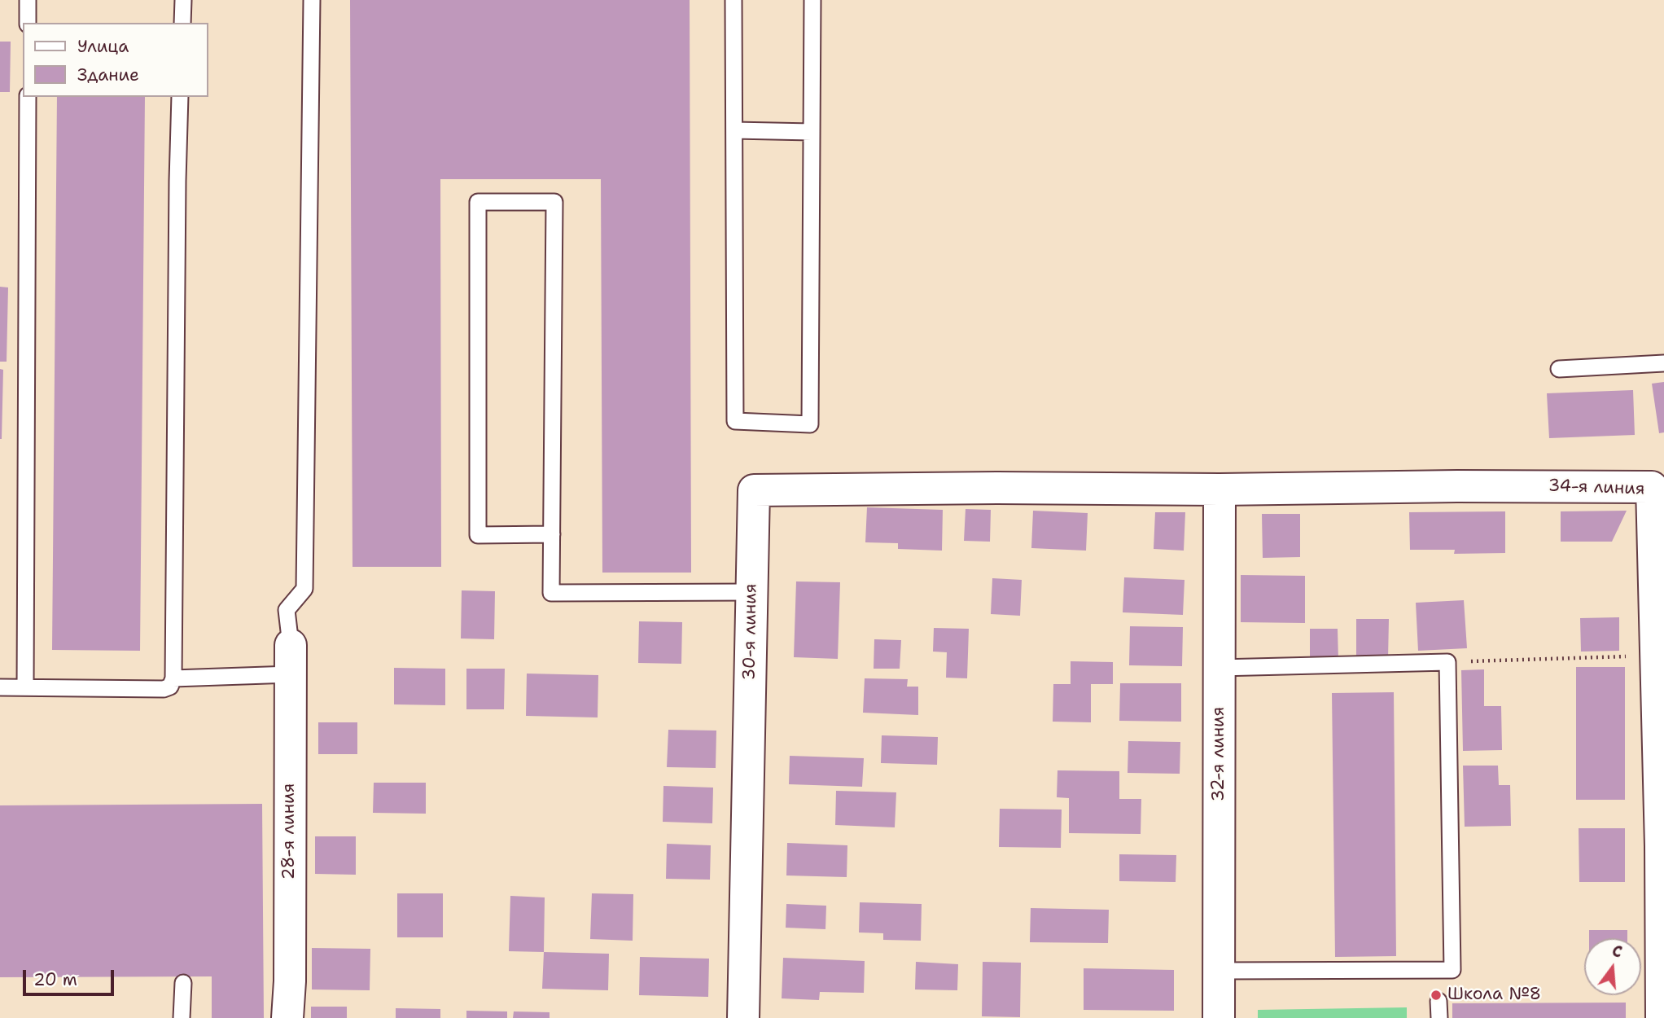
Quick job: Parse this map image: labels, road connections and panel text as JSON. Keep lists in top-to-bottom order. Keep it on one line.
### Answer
{"streets":{"street":["34-я линия","30-я линия","32-я линия","28-я линия"]},"crossings":[["34-я линия","30-я линия"],["34-я линия","32-я линия"],["30-я линия","32-я линия"]],"places":["Школа №8"],"legend":["Улица","Здание"],"scale_bar":"20 m","north":"top"}
